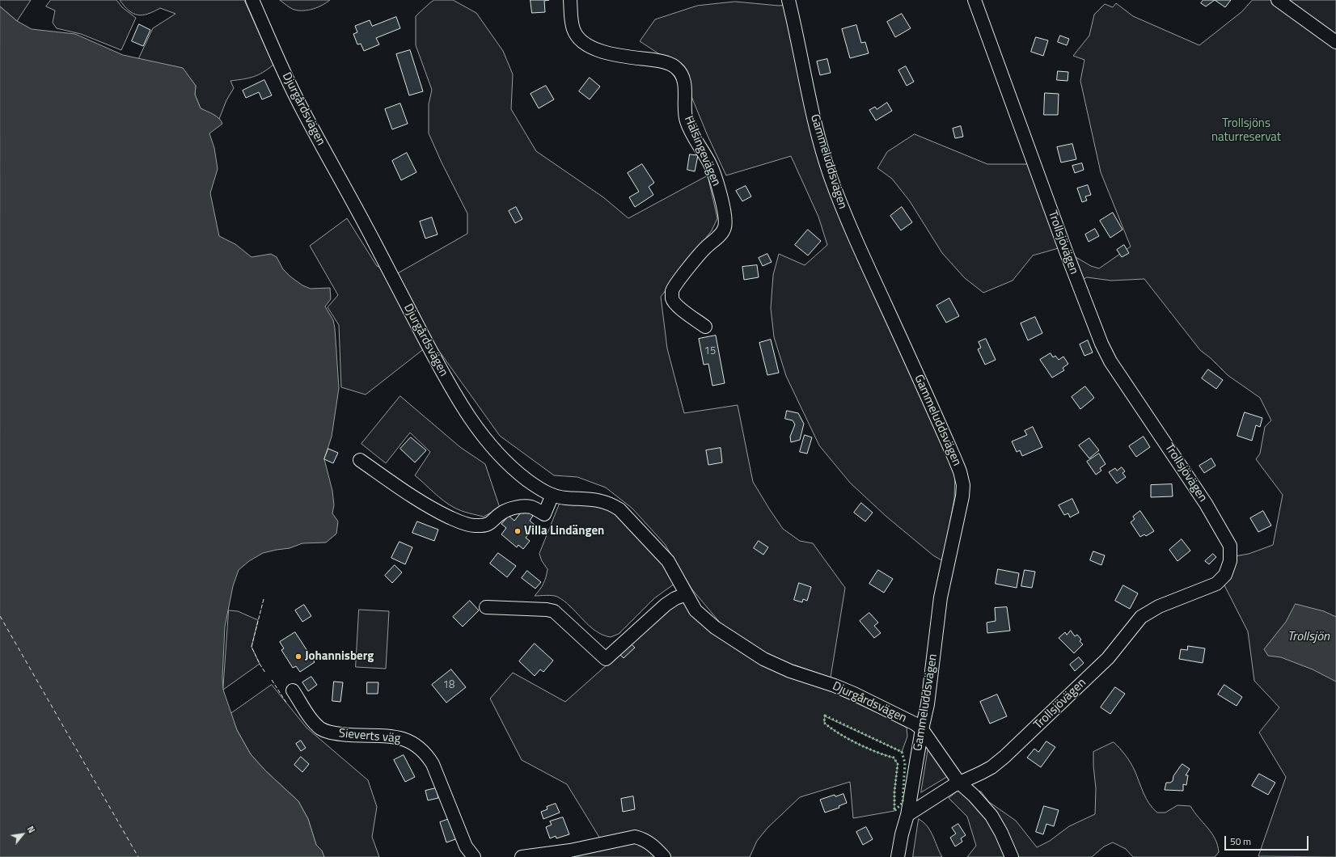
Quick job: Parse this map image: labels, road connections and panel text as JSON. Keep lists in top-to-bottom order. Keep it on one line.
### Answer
{"streets":{"street":["Djurgårdsvägen","Hälsingevägen","Gammeluddsvägen","Trollsjövägen","Sieverts väg"]},"crossings":[["Djurgårdsvägen","Gammeluddsvägen"],["Djurgårdsvägen","Trollsjövägen"],["Gammeluddsvägen","Trollsjövägen"]],"water":["Trollsjön"],"parks":["Trollsjöns naturreservat"],"places":["Villa Lindängen","Johannisberg"],"house_numbers":["15","18"],"scale_bar":"50 m","north":"top right"}
